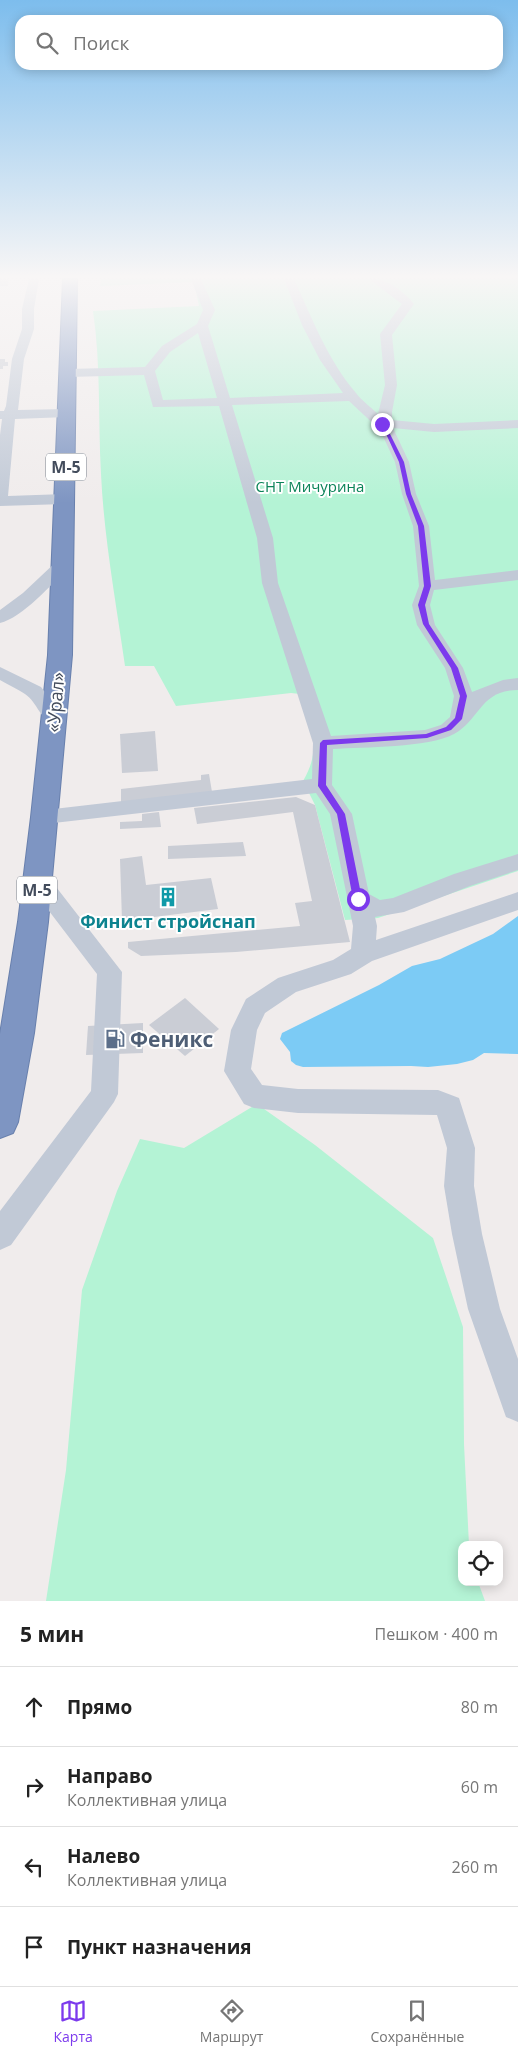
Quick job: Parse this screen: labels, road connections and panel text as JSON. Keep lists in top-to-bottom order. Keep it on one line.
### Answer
{"streets":{"highway":["М-5","«Урал»"]},"parks":["СНТ Мичурина"],"places":{"building":["Финист стройснап"],"fuel station":["Феникс"]},"page":{"search":"Поиск","heading":["5 мин","Пешком · 400 m"],"list":[["Прямо","80 m"],["Направо","Коллективная улица","60 m"],["Налево","Коллективная улица","260 m"],"Пункт назначения"],"nav":["Карта","Маршрут","Сохранённые"]}}
